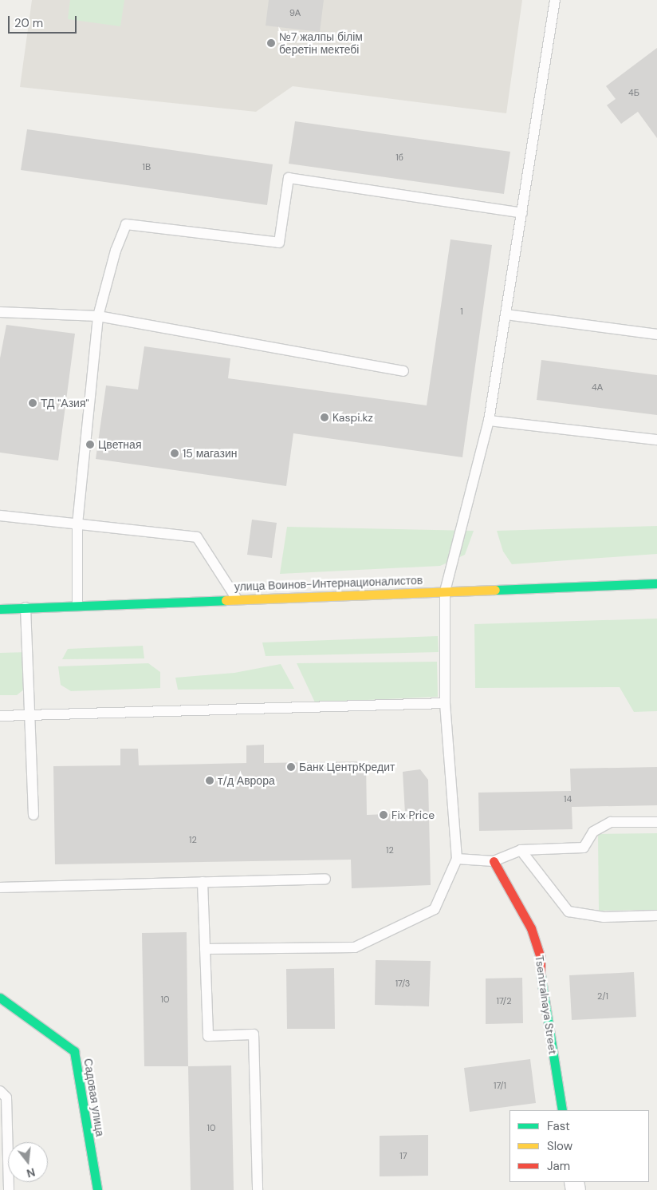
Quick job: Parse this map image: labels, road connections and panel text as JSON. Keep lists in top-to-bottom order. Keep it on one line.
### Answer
{"streets":{"street":["улица Воинов-Интернационалистов","Tsentralnaya Street","Садовая улица"]},"places":["№7 жалпы білім беретін мектебі","ТД \"Азия\"","Kaspi.kz","Цветная","15 магазин","Банк ЦентрКредит","т/д Аврора","Fix Price"],"house_numbers":["9А","4Б","1б","1В","1","4А","14","12","12","17/3","2/1","10","17/2","17/1","10","17"],"legend":["Fast","Slow","Jam"],"scale_bar":"20 m","north":"bottom"}
